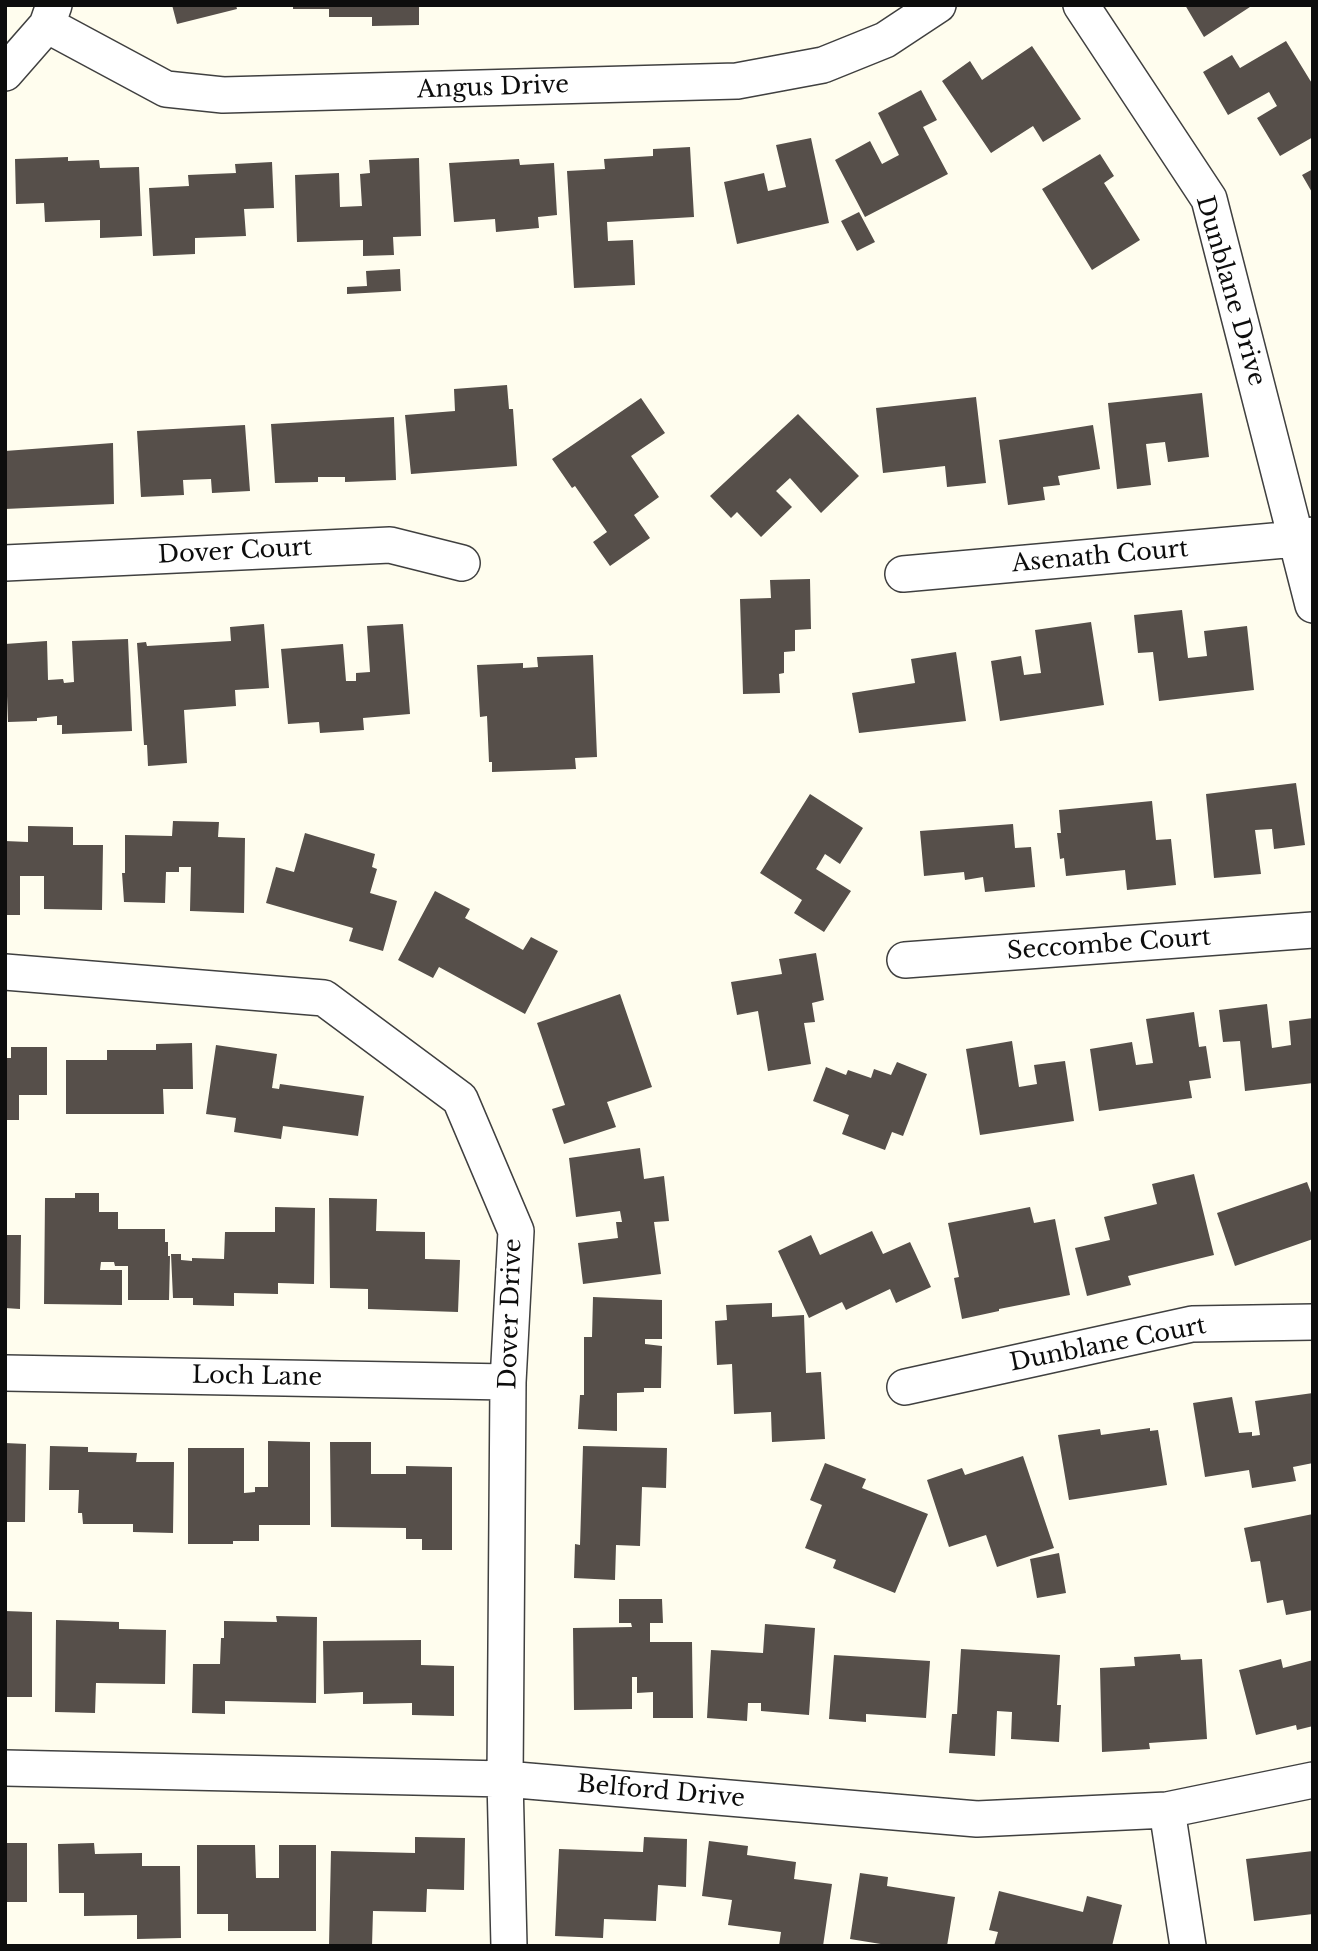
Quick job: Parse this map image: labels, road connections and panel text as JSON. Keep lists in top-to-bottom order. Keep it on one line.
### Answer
{"streets":{"street":["Angus Drive","Dunblane Drive","Dover Court","Asenath Court","Seccombe Court","Dover Drive","Dunblane Court","Loch Lane","Belford Drive"]},"crossings":[["Dunblane Drive","Asenath Court"],["Dover Drive","Loch Lane"],["Dover Drive","Belford Drive"]]}
